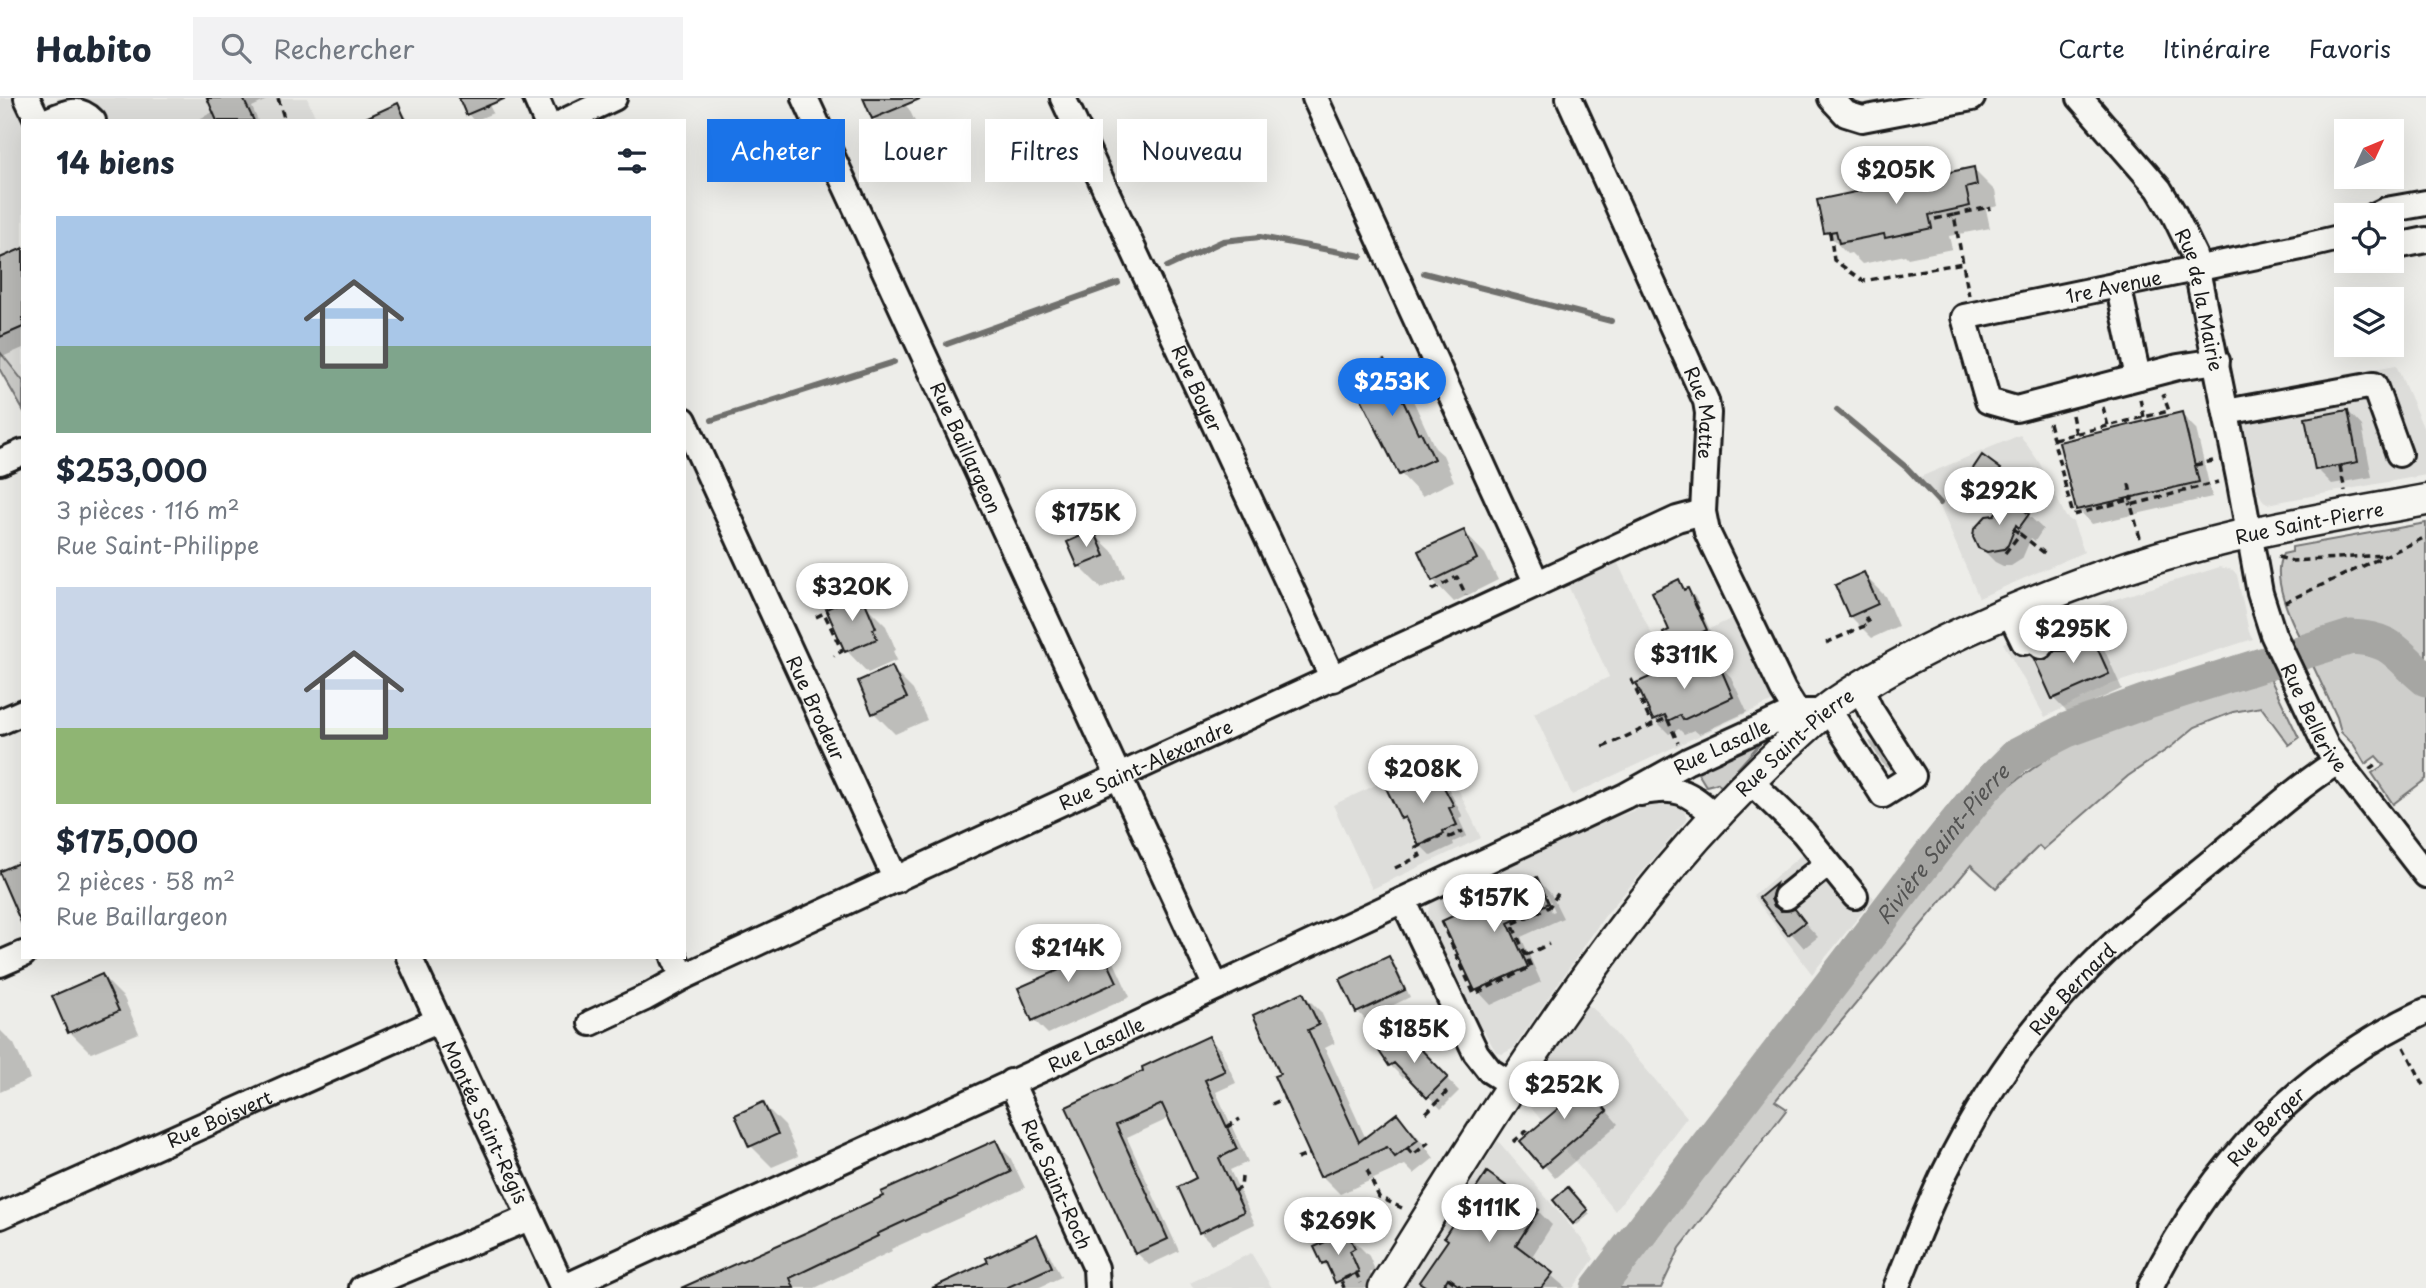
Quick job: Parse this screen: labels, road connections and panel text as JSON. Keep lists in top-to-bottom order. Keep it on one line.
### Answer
{"streets":{"main road":["Rue Saint-Pierre"],"street":["1re Avenue","Rue de la Mairie","Rue Boyer","Rue Matte","Rue Baillargeon","Rue Brodeur","Rue Bellerive","Rue Lasalle","Rue Saint-Alexandre","Rue Bernard","Rue Boisvert","Montée Saint-Régis","Rue Berger","Rue Saint-Roch"]},"crossings":[["1re Avenue","Rue de la Mairie"],["Rue de la Mairie","Rue Saint-Pierre"],["Rue de la Mairie","Rue Bellerive"],["Rue Boyer","Rue Saint-Alexandre"],["Rue Matte","Rue Saint-Pierre"],["Rue Matte","Rue Lasalle"],["Rue Matte","Rue Saint-Alexandre"],["Rue Baillargeon","Rue Lasalle"],["Rue Baillargeon","Rue Saint-Alexandre"],["Rue Saint-Pierre","Rue Bellerive"],["Rue Saint-Pierre","Rue Lasalle"],["Rue Brodeur","Rue Saint-Alexandre"],["Rue Bellerive","Rue Bernard"],["Rue Lasalle","Montée Saint-Régis"],["Rue Lasalle","Rue Saint-Roch"],["Rue Boisvert","Montée Saint-Régis"]],"water":["Rivière Saint-Pierre"],"north":"top right","page":{"header":"Habito","search":"Rechercher","nav":["Carte","Itinéraire","Favoris"],"chip":["Acheter","Louer","Filtres","Nouveau"],"heading":"14 biens","price":["$205K","$253K","$292K","$175K","$320K","$295K","$311K","$208K","$157K","$214K","$185K","$252K","$111K","$269K"],"list":[{"name":"$253,000","note":"3 pièces · 116 m² · Rue Saint-Philippe"},{"name":"$175,000","note":"2 pièces · 58 m² · Rue Baillargeon"}]}}
